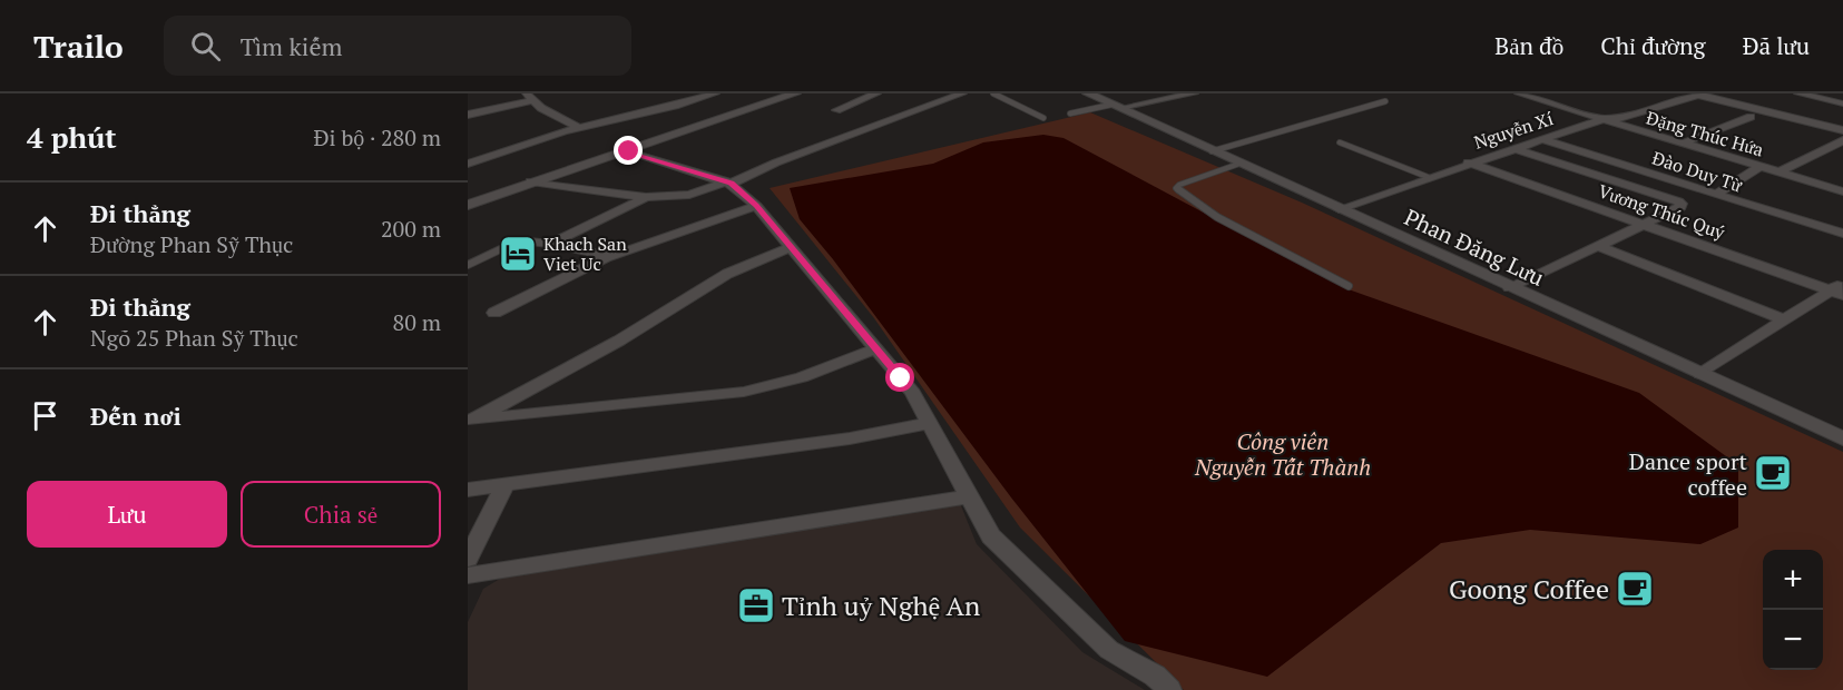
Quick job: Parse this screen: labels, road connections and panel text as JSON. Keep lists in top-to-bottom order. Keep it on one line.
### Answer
{"streets":{"street":["Nguyễn Xí","Đặng Thúc Hứa","Đào Duy Từ","Vương Thúc Quý","Phan Đăng Lưu"]},"crossings":[["Nguyễn Xí","Đặng Thúc Hứa"],["Nguyễn Xí","Đào Duy Từ"],["Nguyễn Xí","Vương Thúc Quý"],["Nguyễn Xí","Phan Đăng Lưu"]],"parks":["Công viên Nguyễn Tất Thành"],"places":{"hotel":["Khach San Viet Uc"],"cafe":["Dance sport coffee","Goong Coffee"],"office":["Tỉnh uỷ Nghệ An"]},"page":{"header":"Trailo","search":"Tìm kiếm","nav":["Bản đồ","Chỉ đường","Đã lưu"],"heading":["4 phút","Đi bộ · 280 m"],"list":[["Đi thẳng","Đường Phan Sỹ Thục","200 m"],["Đi thẳng","Ngõ 25 Phan Sỹ Thục","80 m"],"Đến nơi"],"buttons":["Lưu","Chia sẻ"],"map_buttons":["+","−"]}}
